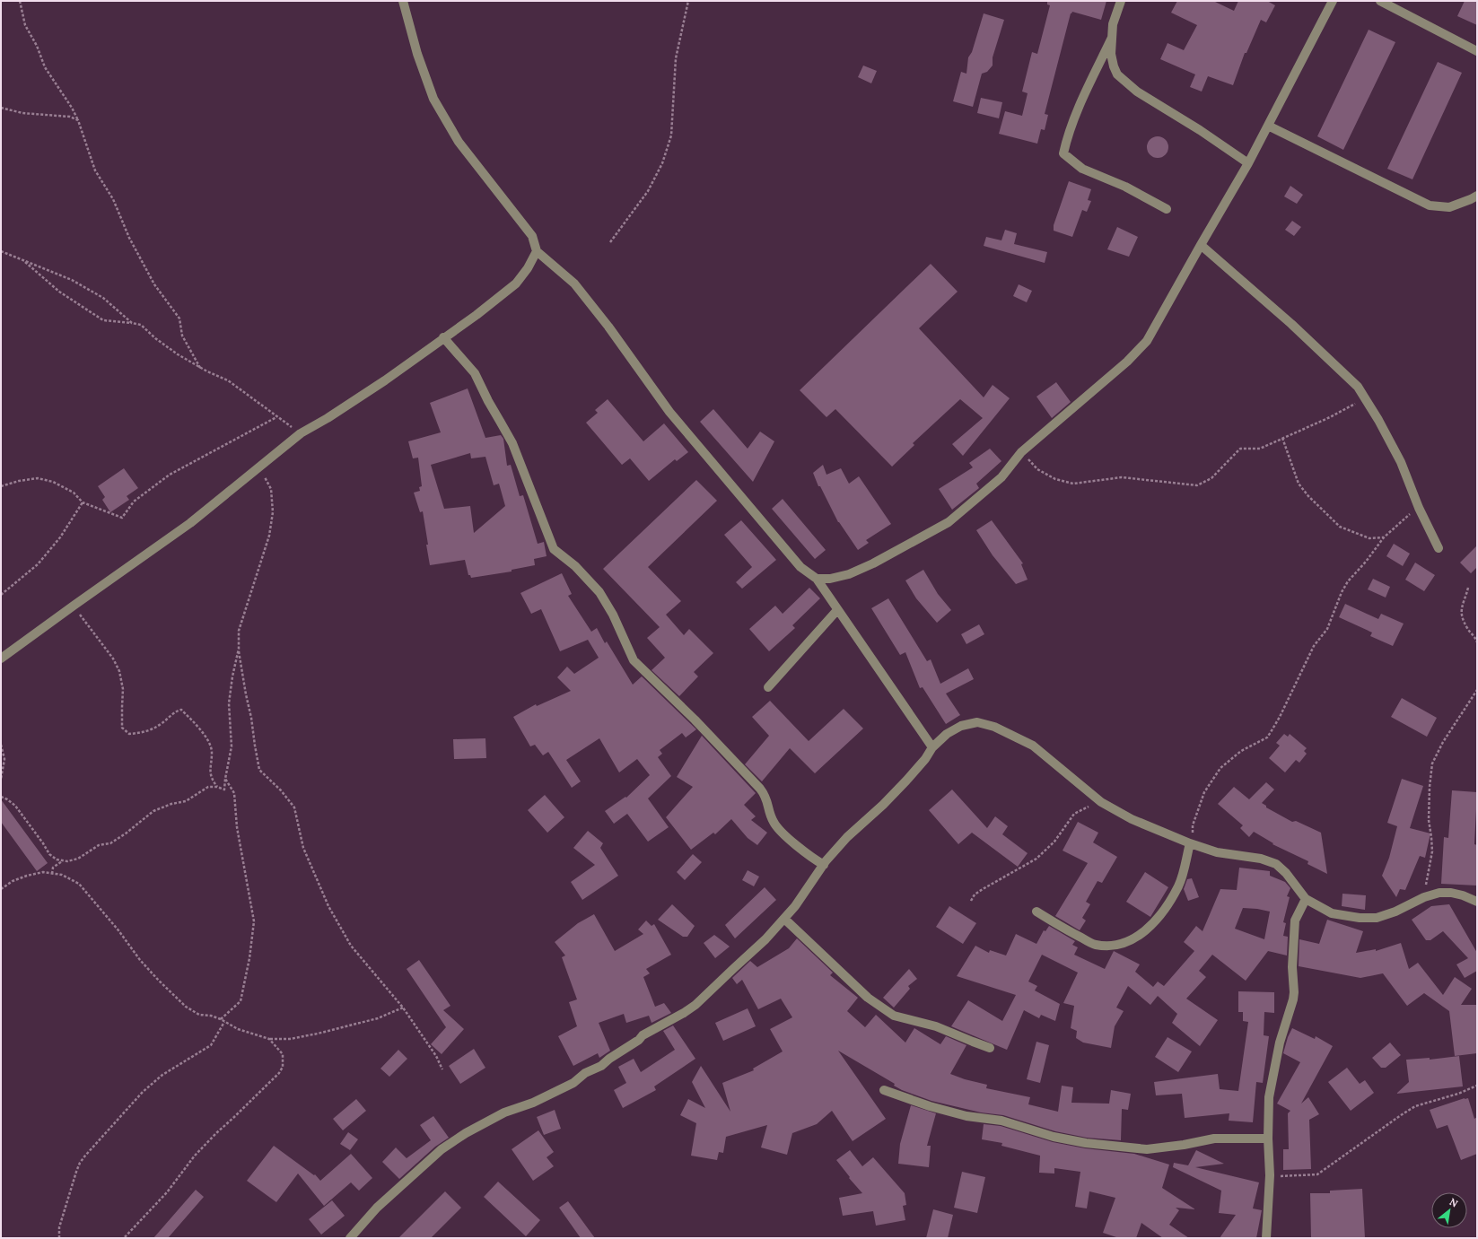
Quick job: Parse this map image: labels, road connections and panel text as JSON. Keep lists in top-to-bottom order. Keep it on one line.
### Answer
{"north":"top right"}
